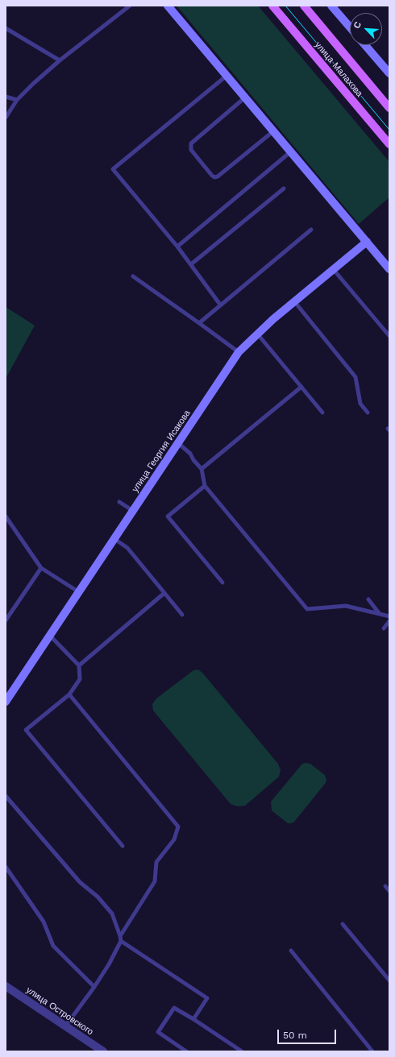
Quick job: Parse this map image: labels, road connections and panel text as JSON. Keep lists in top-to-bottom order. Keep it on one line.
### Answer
{"streets":{"main road":["улица Малахова"],"street":["улица Георгия Исакова","улица Островского"]},"scale_bar":"50 m","north":"top left"}
